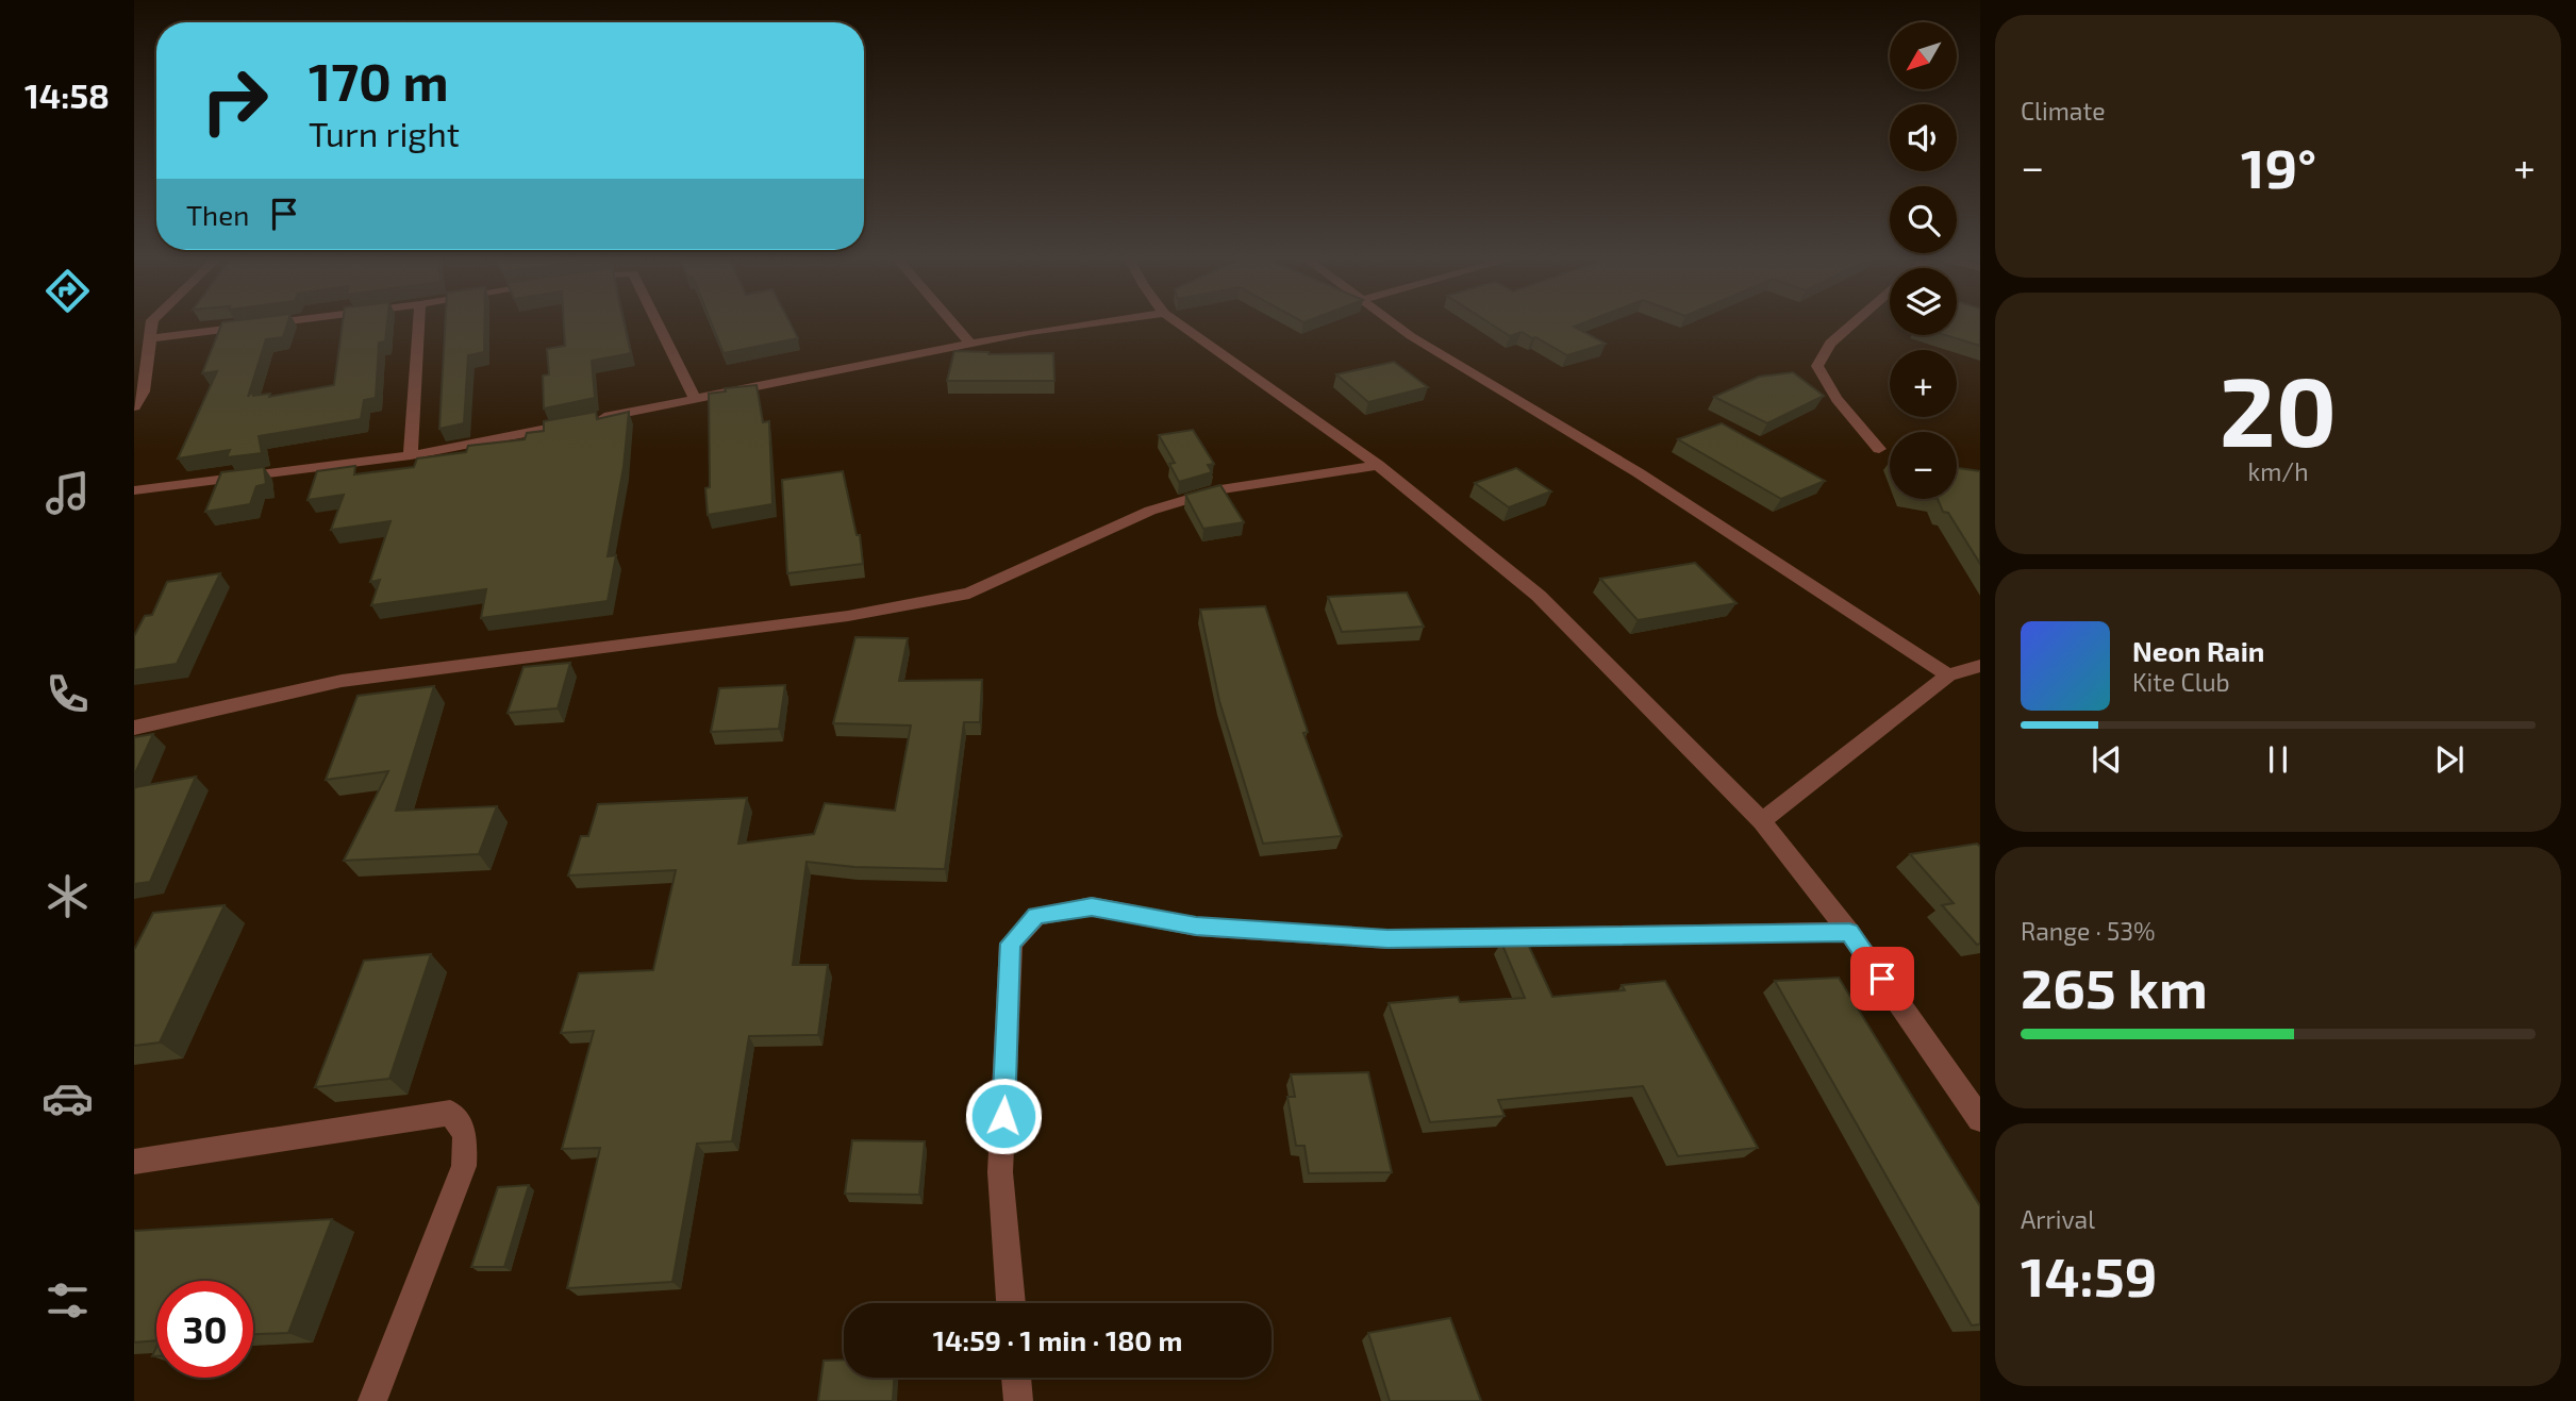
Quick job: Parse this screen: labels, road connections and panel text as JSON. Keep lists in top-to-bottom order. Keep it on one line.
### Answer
{"north":"bottom left","page":{"tabs":"14:58","tile":["Climate",["20","km/h"],["Range · 53%","265 km"],["Arrival","14:59"]],"map_buttons":["+","−"],"turn":["170 m","Turn right"],"heat":["−","19°","+"],"then":"Then","song":["Neon Rain","Kite Club"],"limit":"30","trip":"14:59 · 1 min · 180 m"}}
